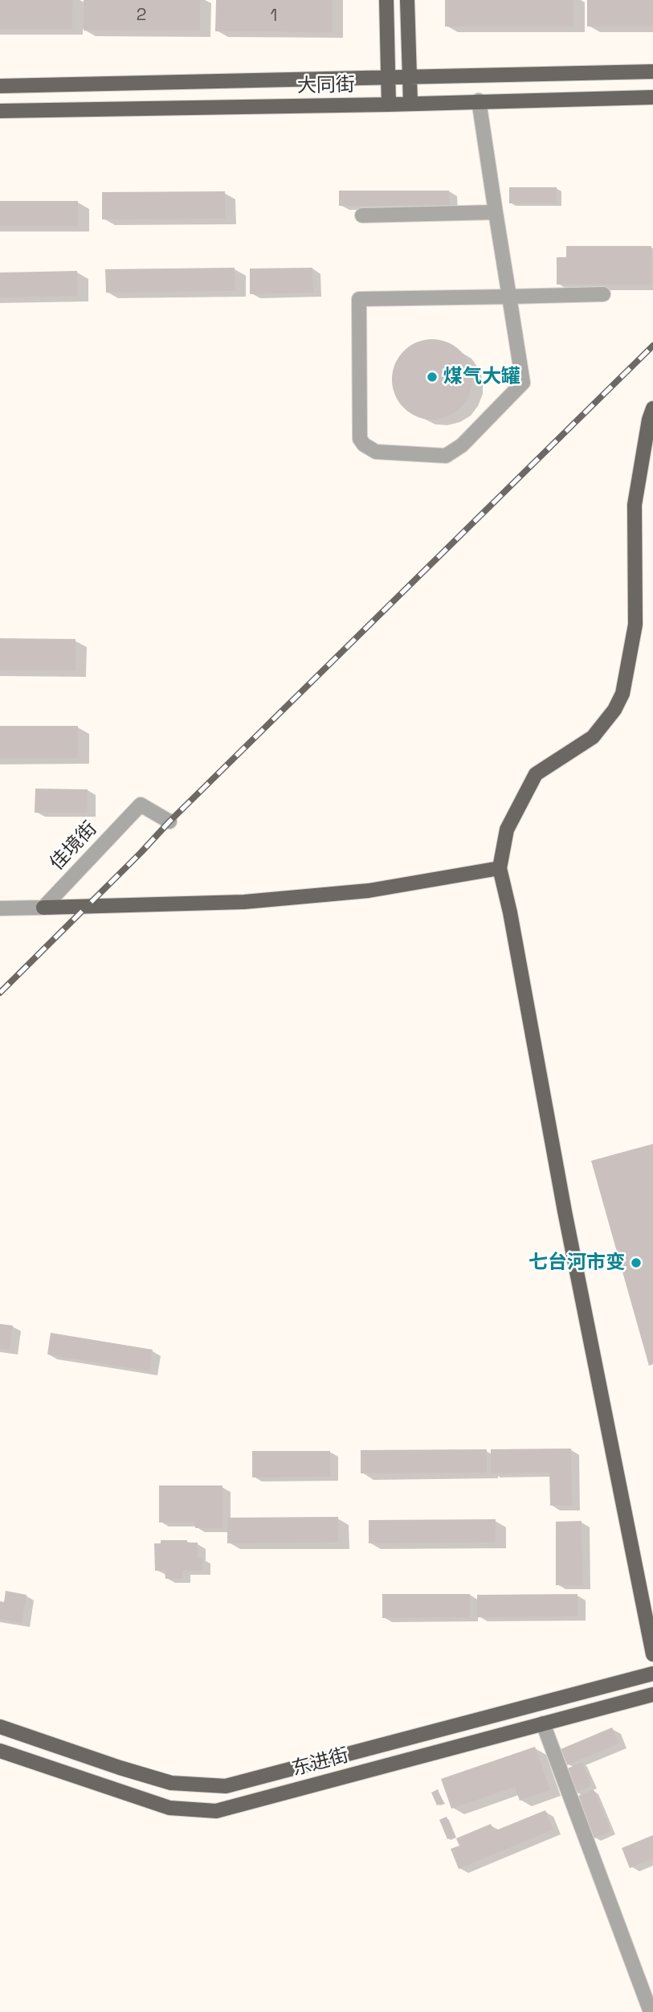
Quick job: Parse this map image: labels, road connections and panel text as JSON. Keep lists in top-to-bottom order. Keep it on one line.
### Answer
{"streets":{"main road":["大同街","东进街"],"street":["佳境街"]},"places":["煤气大罐","七台河市变"],"house_numbers":["2","1"]}
